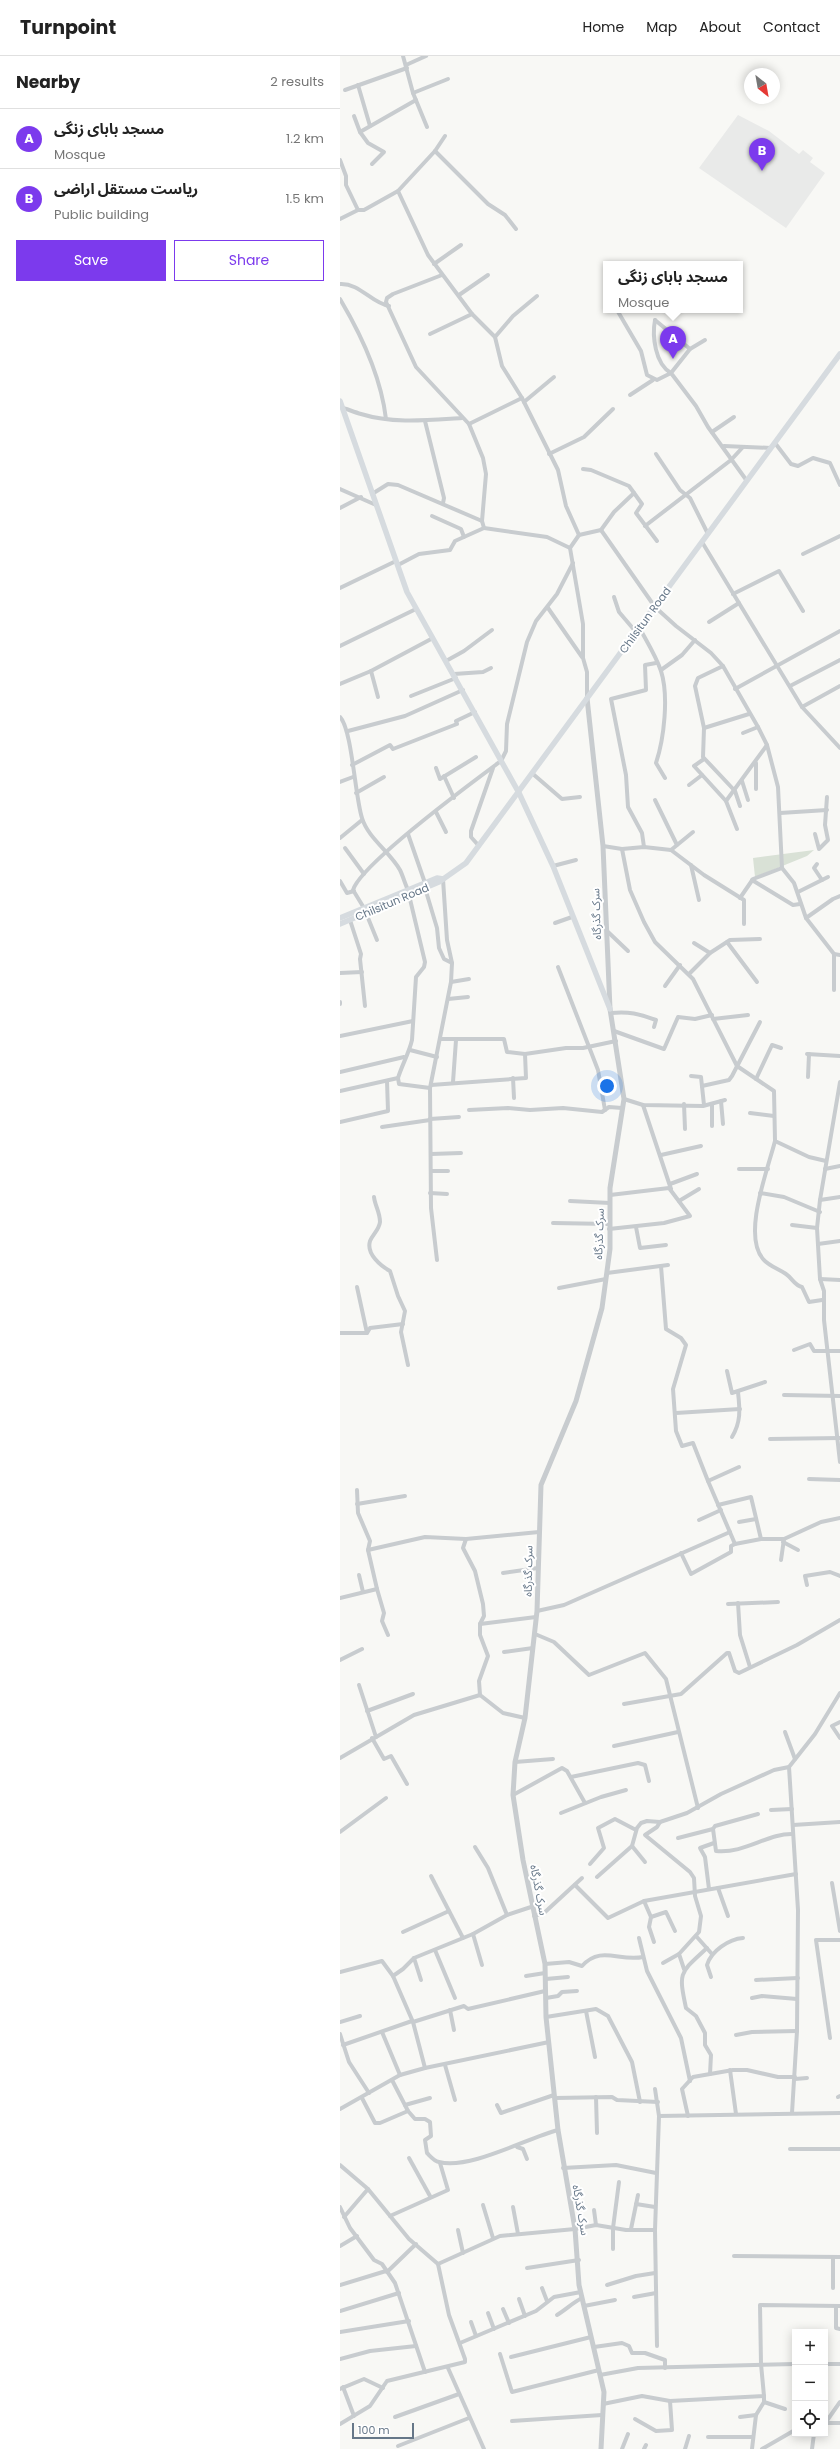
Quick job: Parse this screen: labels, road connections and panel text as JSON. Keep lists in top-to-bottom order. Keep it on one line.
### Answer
{"streets":{"main road":["Chilsitun Road"],"street":["سرک گذرگاه"]},"crossings":[["Chilsitun Road","سرک گذرگاه"]],"scale_bar":"100 m","north":"bottom right","page":{"header":"Turnpoint","nav":["Home","Map","About","Contact"],"heading":["Nearby","2 results"],"list":[{"mark":"A","name":"مسجد بابای زنگی","note":"Mosque","value":"1.2 km"},{"mark":"B","name":"ریاست مستقل اراضی","note":"Public building","value":"1.5 km"}],"pins":["B","A"],"buttons":["Save","Share"],"popup":["مسجد بابای زنگی","Mosque"],"map_buttons":["+","−"],"scale":"100 m"}}
